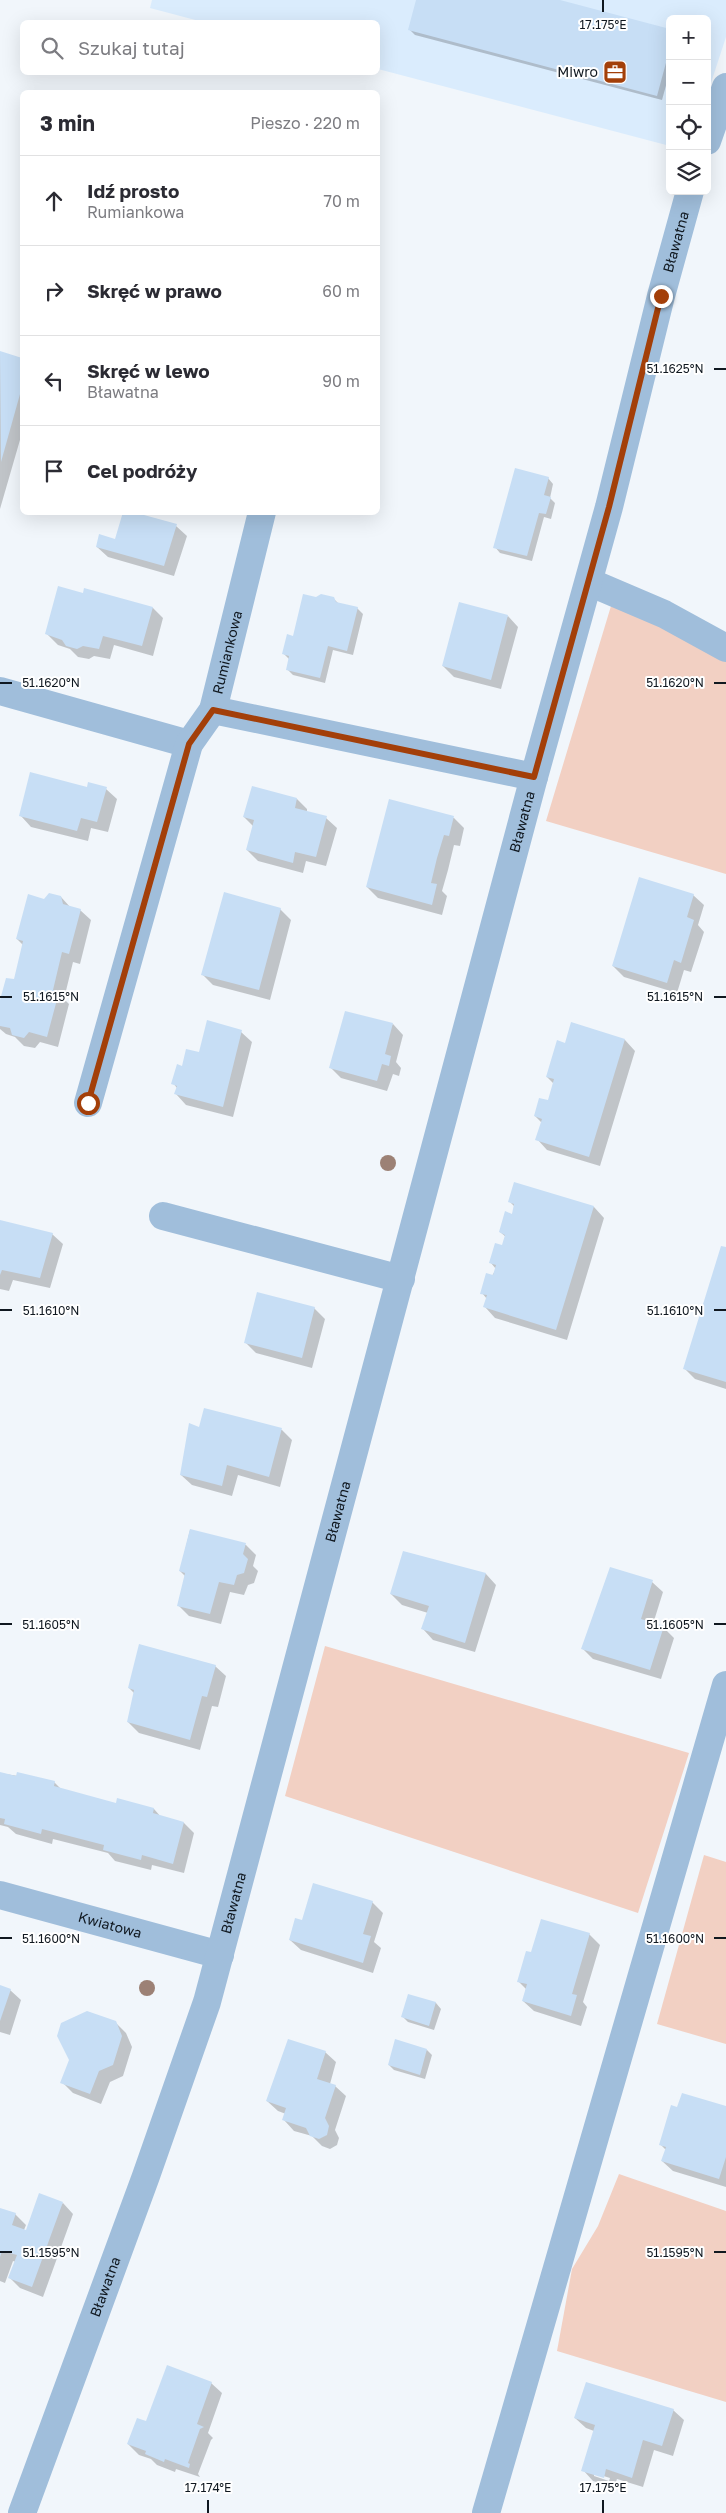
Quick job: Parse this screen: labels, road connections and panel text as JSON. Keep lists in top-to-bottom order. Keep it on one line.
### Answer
{"streets":{"street":["Bławatna","Rumiankowa","Kwiatowa"]},"crossings":[["Bławatna","Kwiatowa"]],"places":{"office":["Miwro"]},"page":{"map_buttons":["+","−"],"search":"Szukaj tutaj","heading":["3 min","Pieszo · 220 m"],"list":[["Idź prosto","Rumiankowa","70 m"],["Skręć w prawo","60 m"],["Skręć w lewo","Bławatna","90 m"],"Cel podróży"]},"coordinates":["17.175°E","51.1625°N","51.1620°N","51.1615°N","51.1610°N","51.1605°N","51.1600°N","51.1595°N","17.174°E"]}
